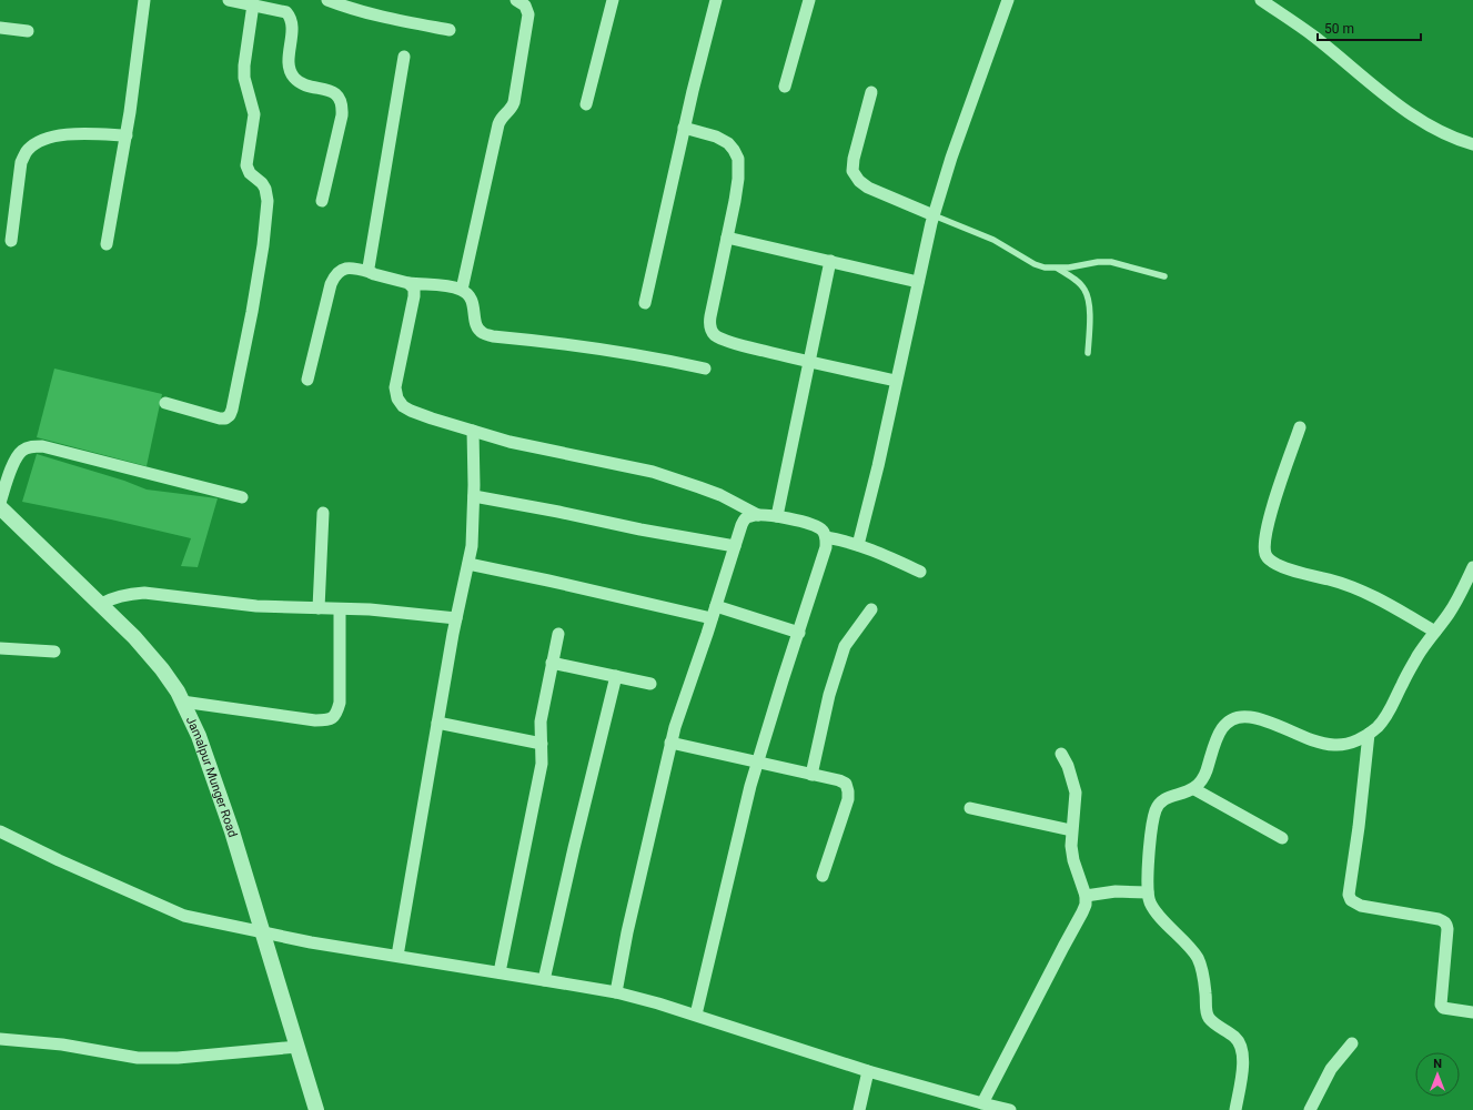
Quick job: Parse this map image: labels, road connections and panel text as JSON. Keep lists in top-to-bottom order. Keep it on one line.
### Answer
{"streets":{"street":["Jamalpur Munger Road"]},"scale_bar":"50 m","north":"top"}
